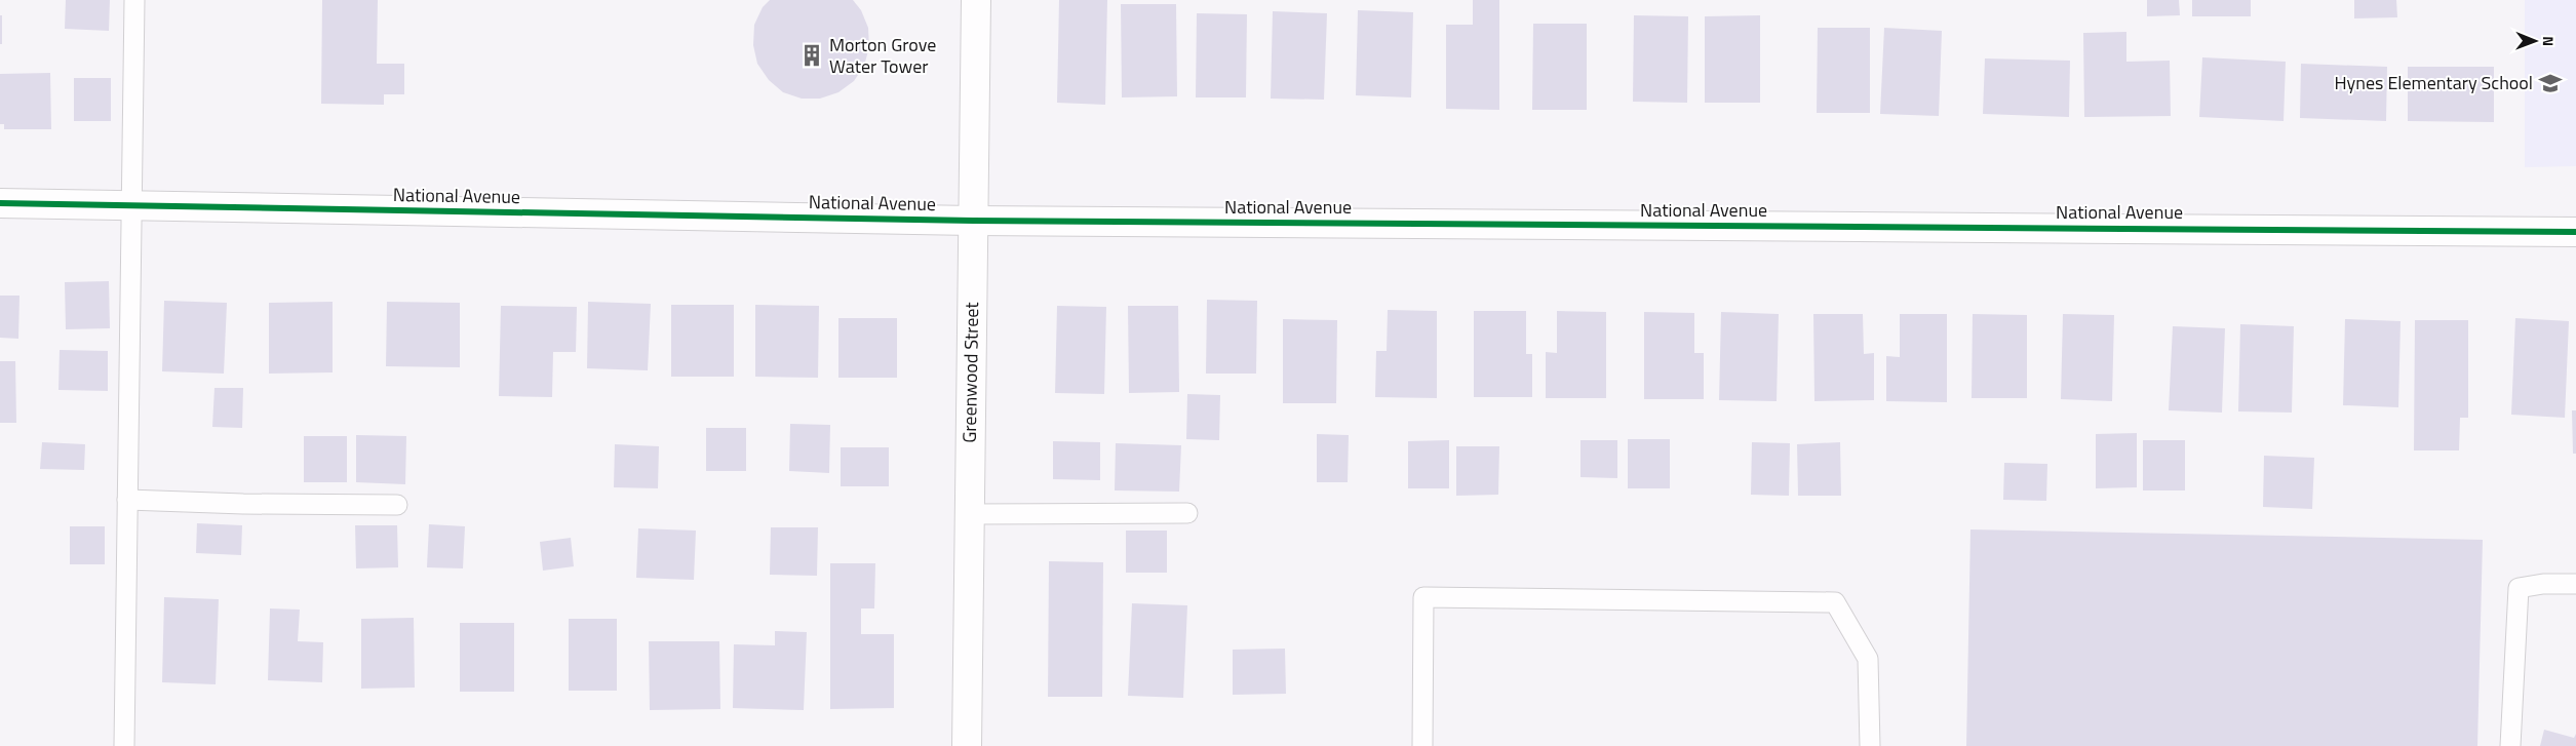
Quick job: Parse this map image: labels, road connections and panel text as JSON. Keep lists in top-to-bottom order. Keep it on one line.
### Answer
{"streets":{"street":["National Avenue","Greenwood Street"]},"crossings":[["National Avenue","Greenwood Street"]],"places":{"building":["Morton Grove Water Tower"],"school or university":["Hynes Elementary School"]},"north":"right"}
